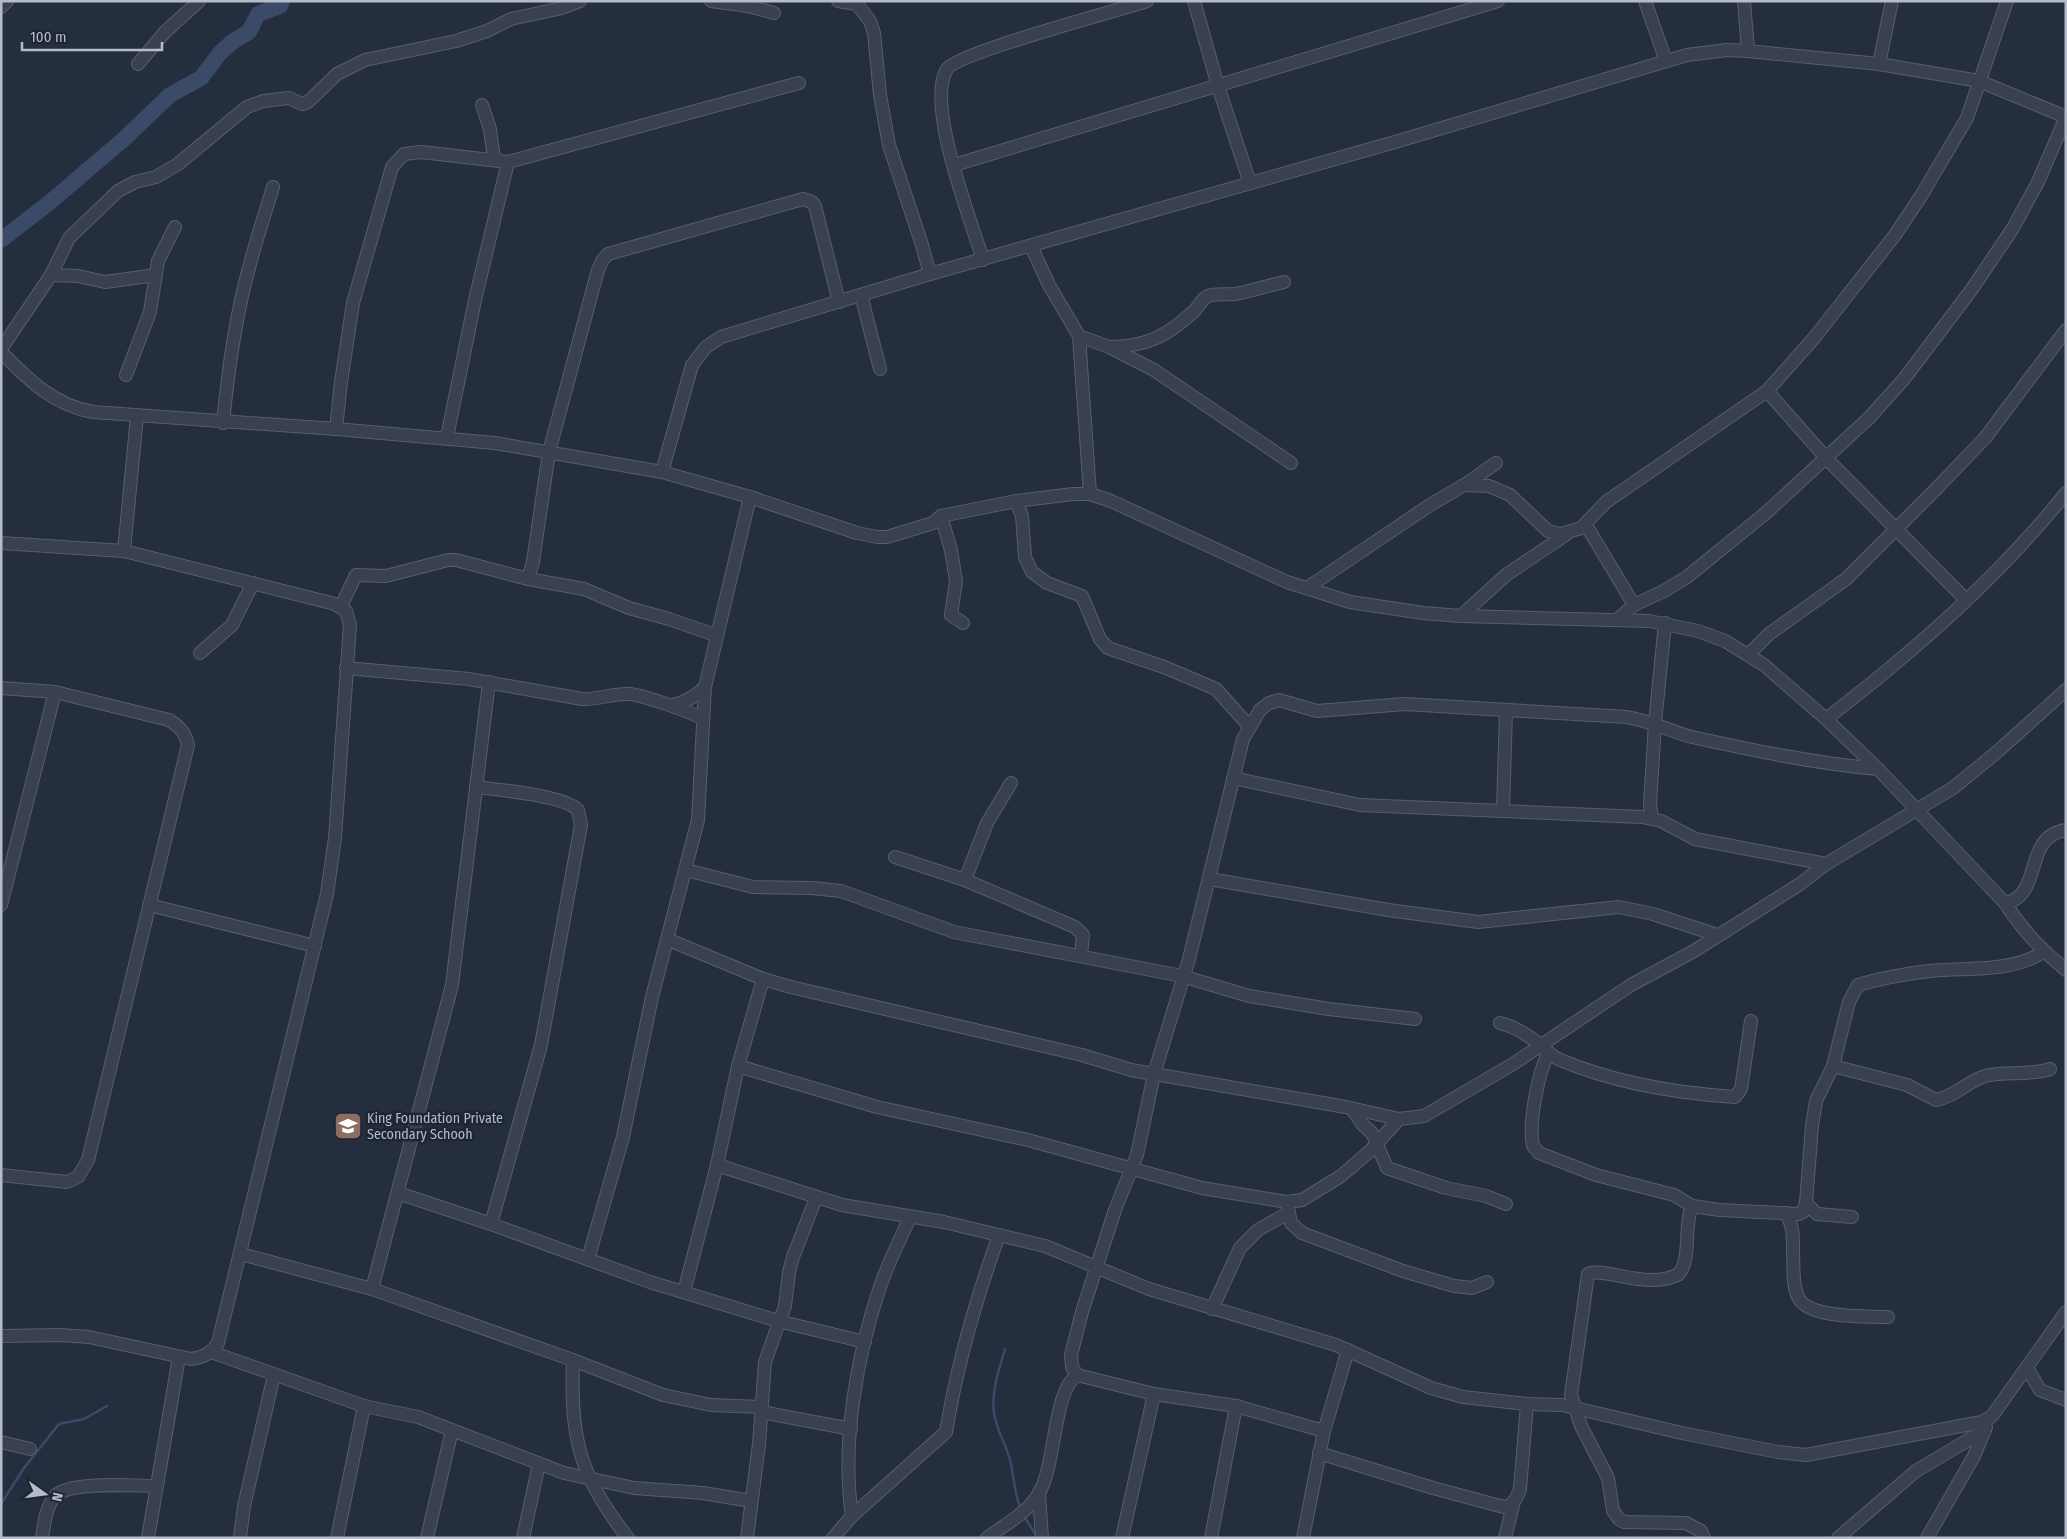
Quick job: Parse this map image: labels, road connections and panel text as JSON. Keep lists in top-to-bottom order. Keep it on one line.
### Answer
{"places":{"school or university":["King Foundation Private Secondary Schooh"]},"scale_bar":"100 m","north":"right"}
